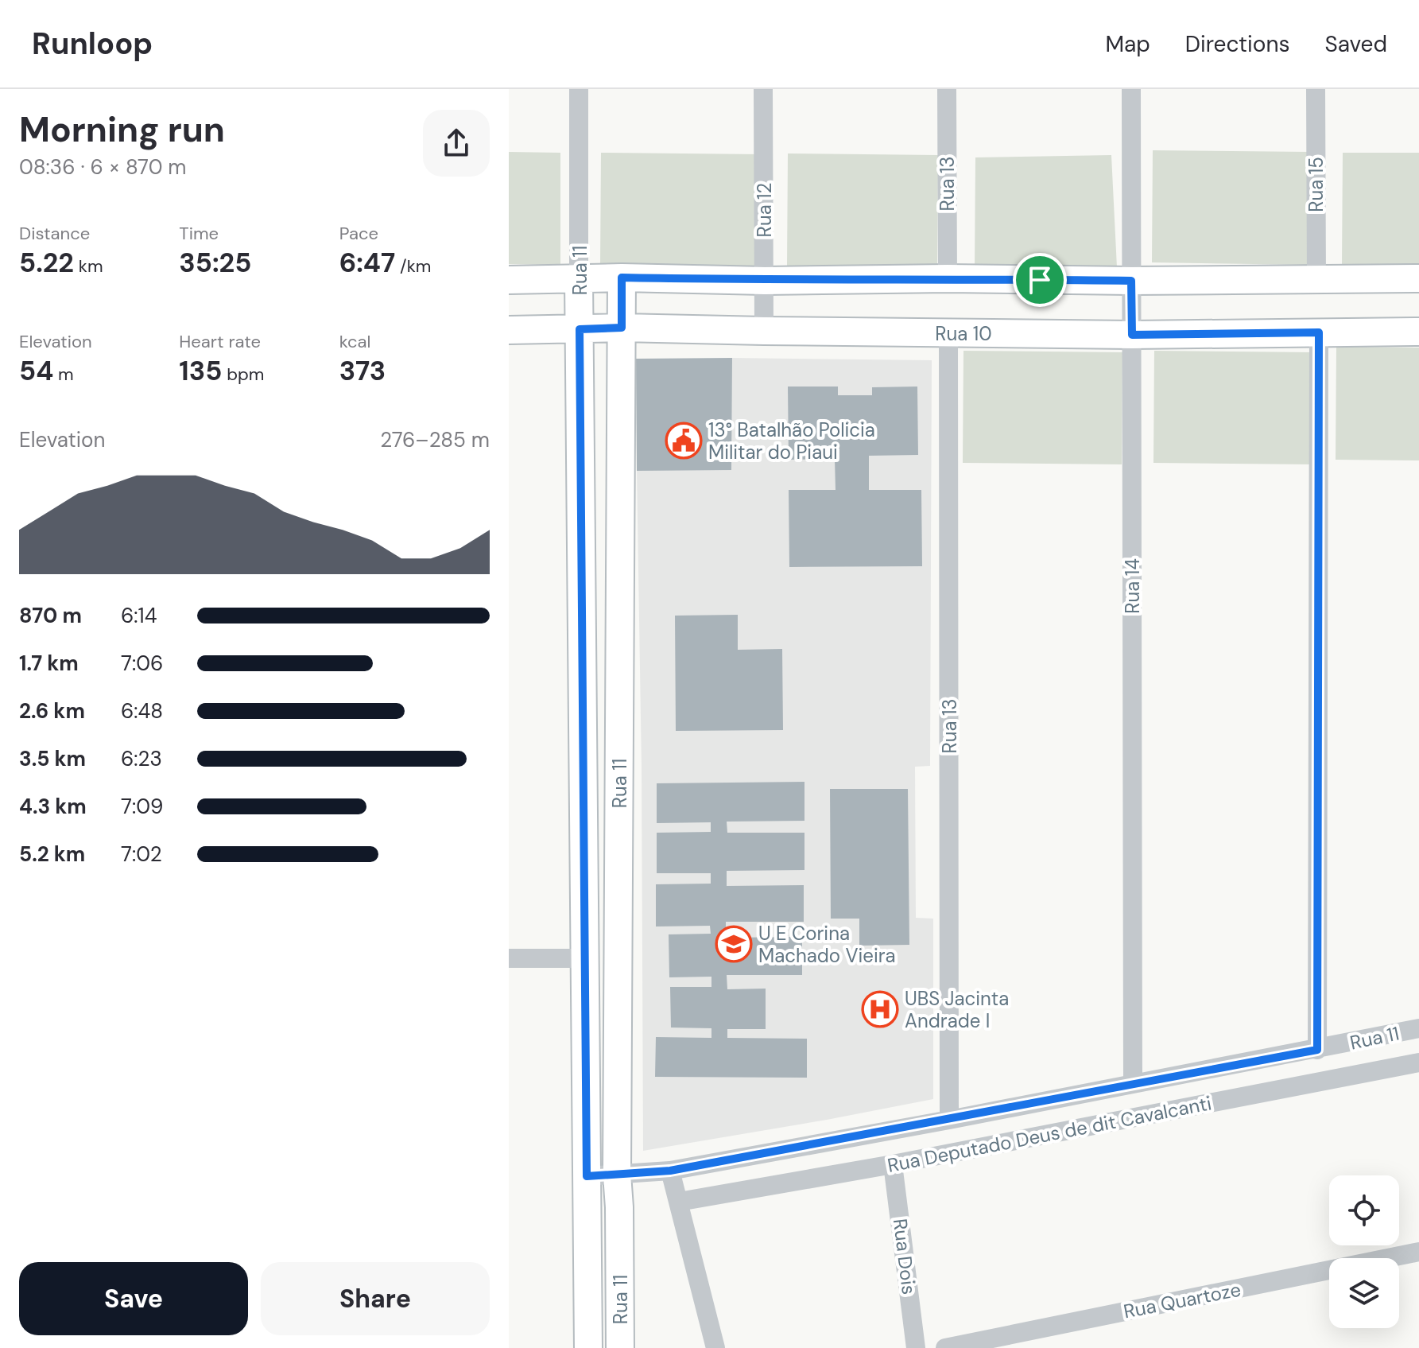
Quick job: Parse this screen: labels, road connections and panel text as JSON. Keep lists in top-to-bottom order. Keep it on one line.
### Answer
{"streets":{"main road":["Rua 11","Rua 10"],"street":["Rua 13","Rua 15","Rua 12","Rua 14","Rua Deputado Deus de dit Cavalcanti","Rua Dois","Rua Quartoze"]},"crossings":[["Rua 13","Rua 11"],["Rua 13","Rua 10"],["Rua 12","Rua 10"],["Rua 11","Rua 10"],["Rua 11","Rua 14"],["Rua 10","Rua 14"],["Rua Deputado Deus de dit Cavalcanti","Rua Dois"]],"places":{"public building":["13° Batalhão Policia Militar do Piaui"],"school or university":["U E Corina Machado Vieira"],"hospital":["UBS Jacinta Andrade I"]},"page":{"header":"Runloop","nav":["Map","Directions","Saved"],"heading":["Morning run","08:36 · 6 × 870 m"],"stats":[["Distance","5.22 km"],["Time","35:25"],["Pace","6:47 /km"],["Elevation","54 m"],["Heart rate","135 bpm"],["kcal","373"]],"chart":["Elevation","276–285 m"],"list":[{"name":"870 m","note":"6:14"},{"name":"1.7 km","note":"7:06"},{"name":"2.6 km","note":"6:48"},{"name":"3.5 km","note":"6:23"},{"name":"4.3 km","note":"7:09"},{"name":"5.2 km","note":"7:02"}],"buttons":["Save","Share"]}}
